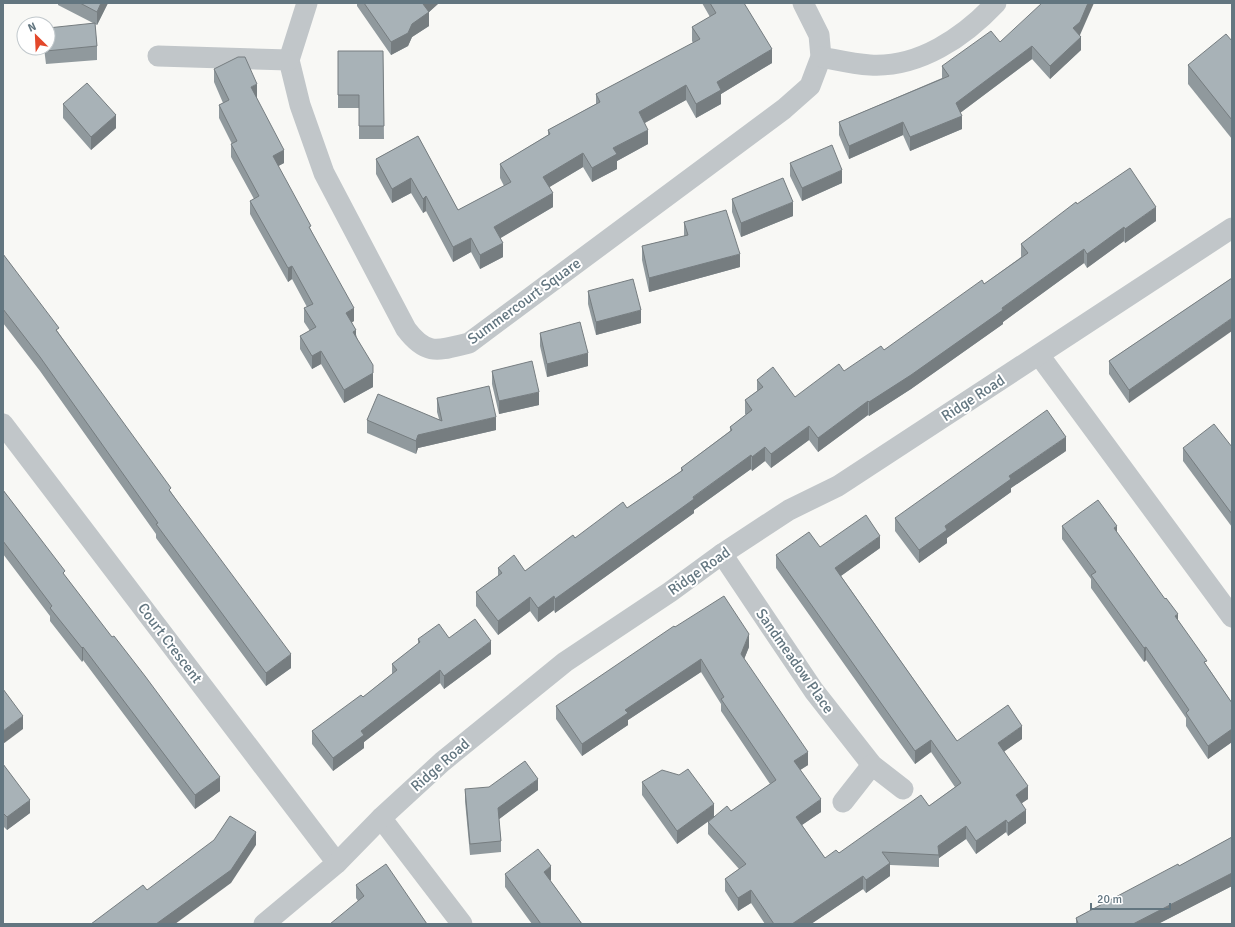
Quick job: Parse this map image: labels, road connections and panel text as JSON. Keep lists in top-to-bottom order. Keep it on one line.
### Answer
{"streets":{"street":["Summercourt Square","Ridge Road","Court Crescent","Sandmeadow Place"]},"crossings":[["Ridge Road","Court Crescent"],["Ridge Road","Sandmeadow Place"]],"scale_bar":"20 m","north":"top left"}
